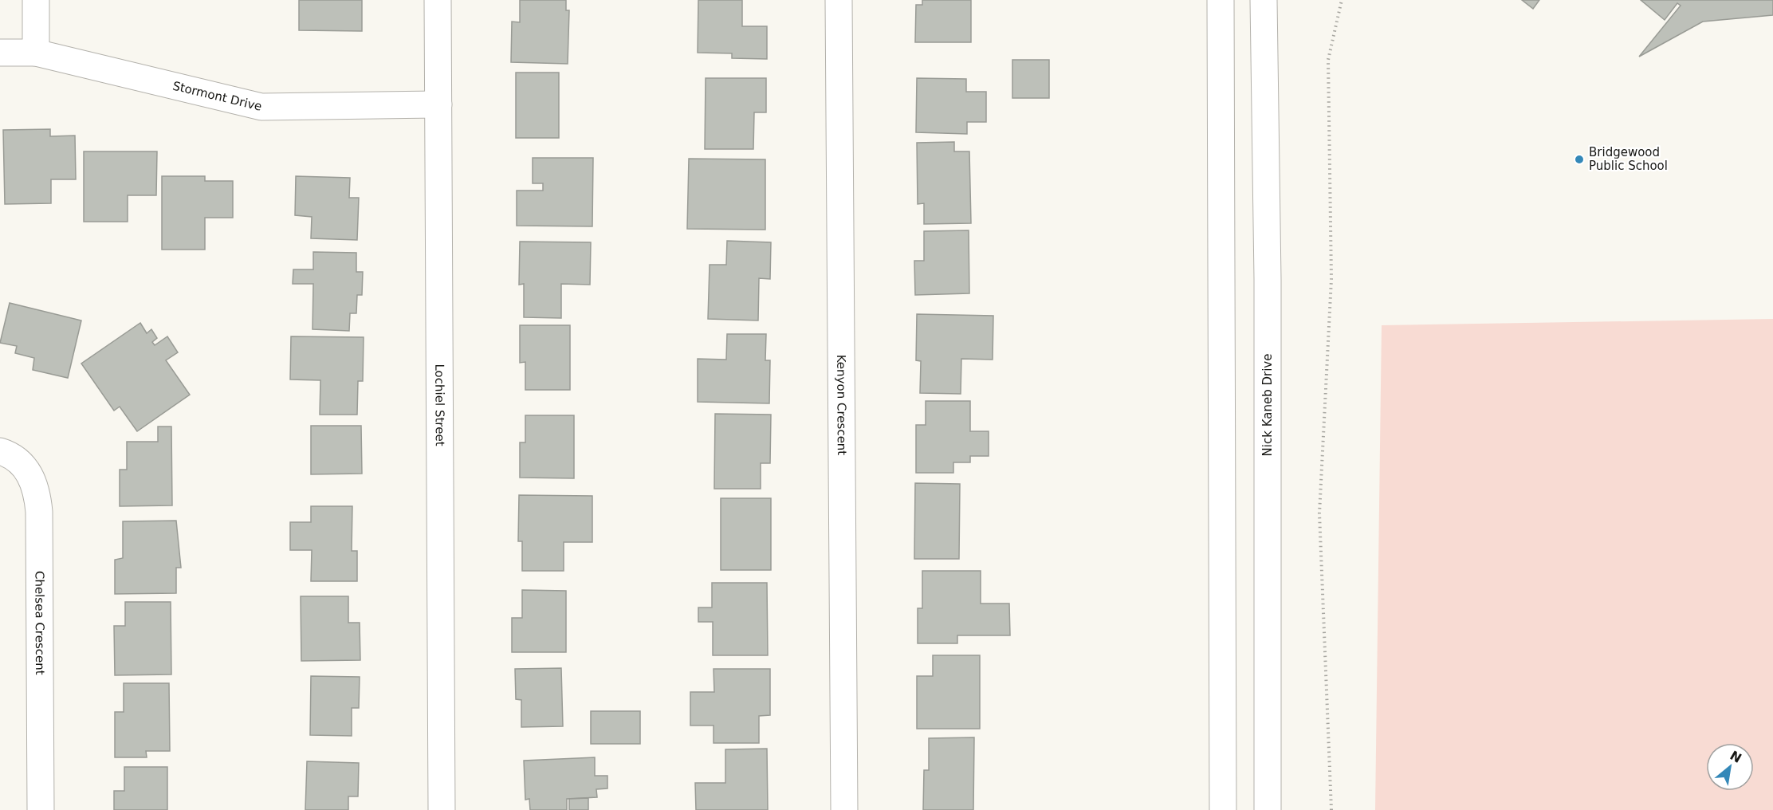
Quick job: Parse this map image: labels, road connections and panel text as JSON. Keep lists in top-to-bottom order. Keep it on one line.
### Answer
{"streets":{"street":["Stormont Drive","Lochiel Street","Kenyon Crescent","Nick Kaneb Drive","Chelsea Crescent"]},"crossings":[["Stormont Drive","Lochiel Street"]],"places":["Bridgewood Public School"],"north":"top right"}
